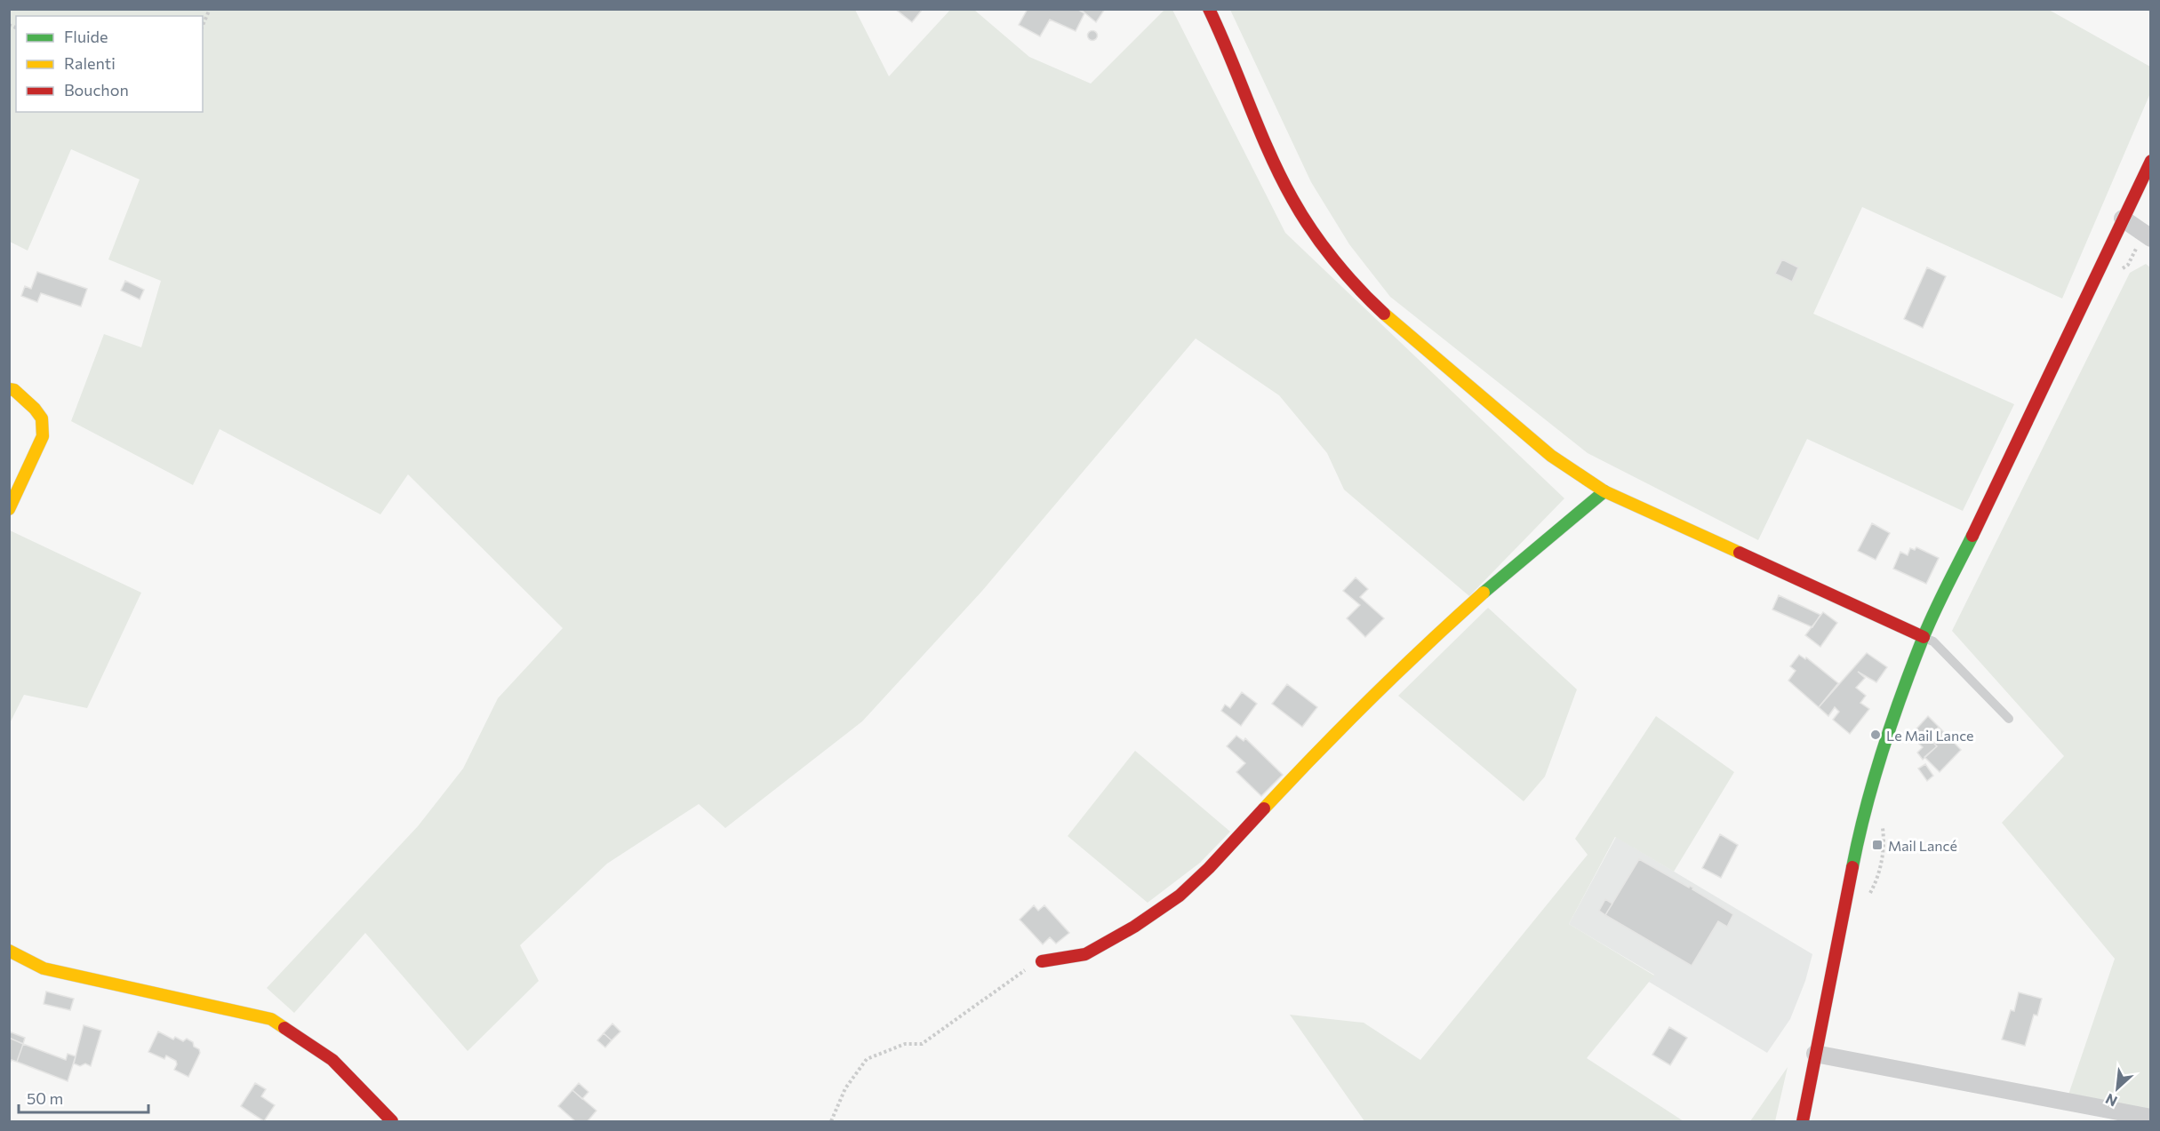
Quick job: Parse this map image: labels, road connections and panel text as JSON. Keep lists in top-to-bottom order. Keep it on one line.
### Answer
{"places":{"other":["Le Mail Lance"],"transit":["Mail Lancé"]},"legend":["Fluide","Ralenti","Bouchon"],"scale_bar":"50 m","north":"bottom left"}
